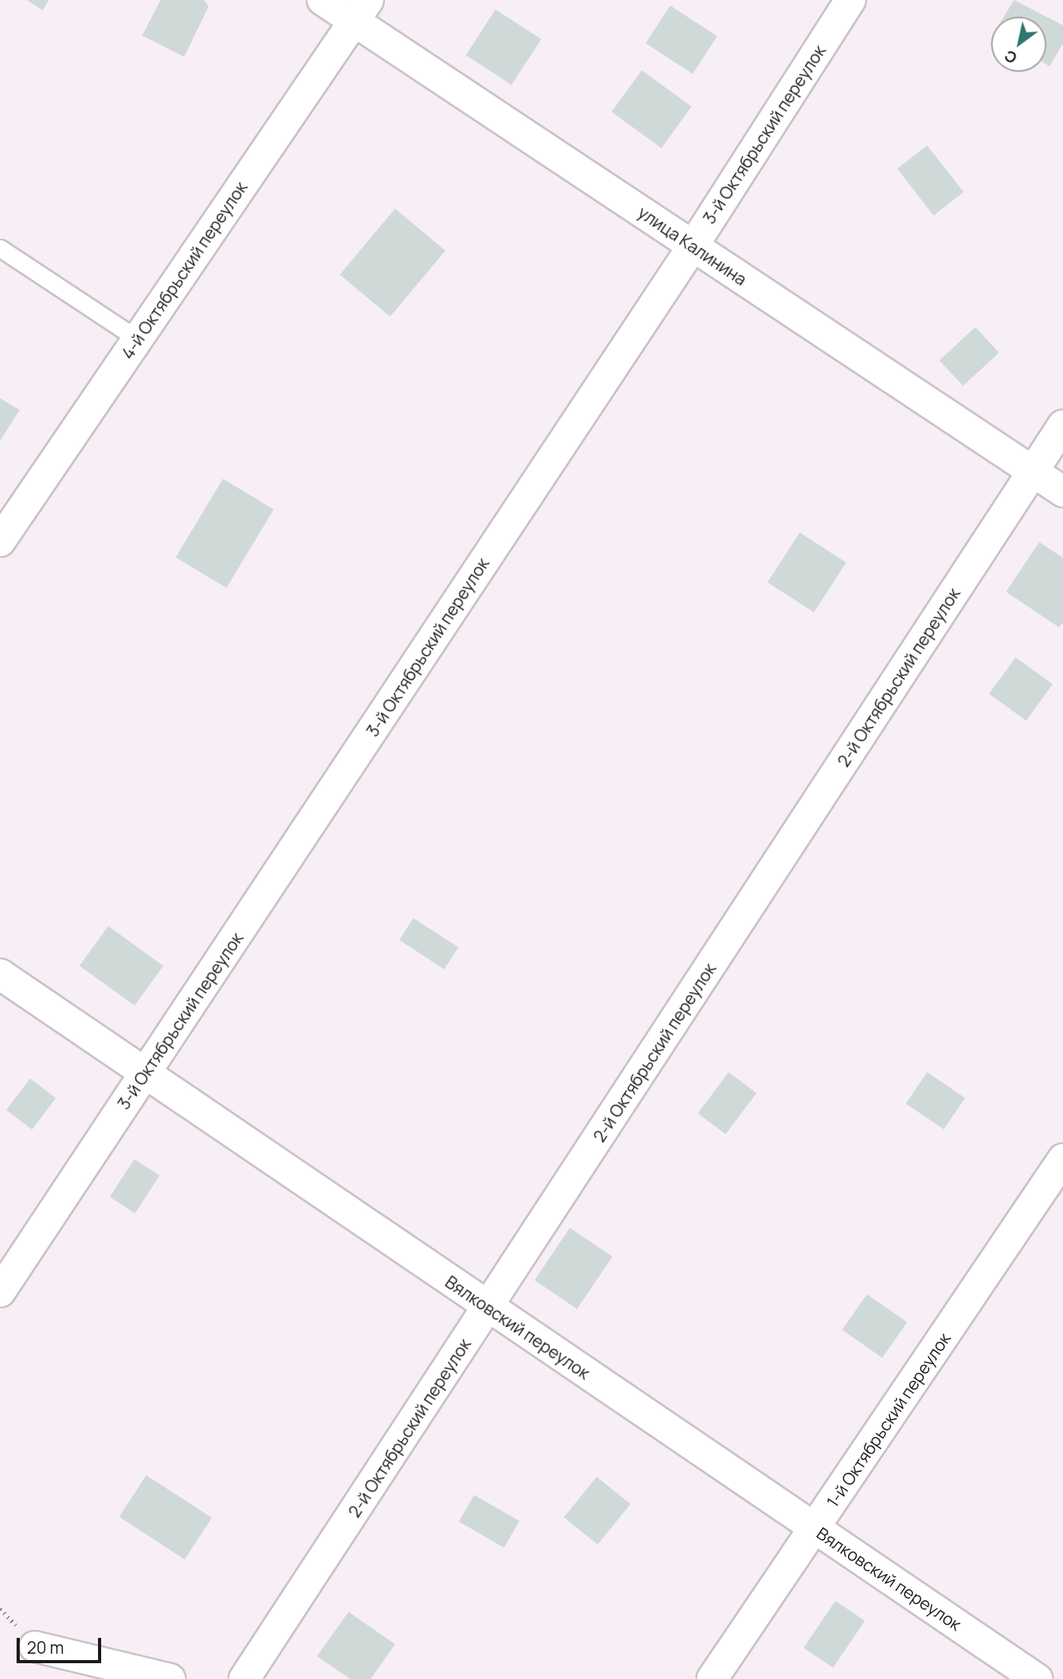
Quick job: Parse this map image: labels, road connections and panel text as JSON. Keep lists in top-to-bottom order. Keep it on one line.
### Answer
{"streets":{"street":["3-й Октябрьский переулок","улица Калинина","4-й Октябрьский переулок","2-й Октябрьский переулок","Вялковский переулок","1-й Октябрьский переулок"]},"crossings":[["3-й Октябрьский переулок","улица Калинина"],["3-й Октябрьский переулок","Вялковский переулок"],["улица Калинина","4-й Октябрьский переулок"],["улица Калинина","2-й Октябрьский переулок"],["2-й Октябрьский переулок","Вялковский переулок"],["Вялковский переулок","1-й Октябрьский переулок"]],"scale_bar":"20 m","north":"bottom left"}
